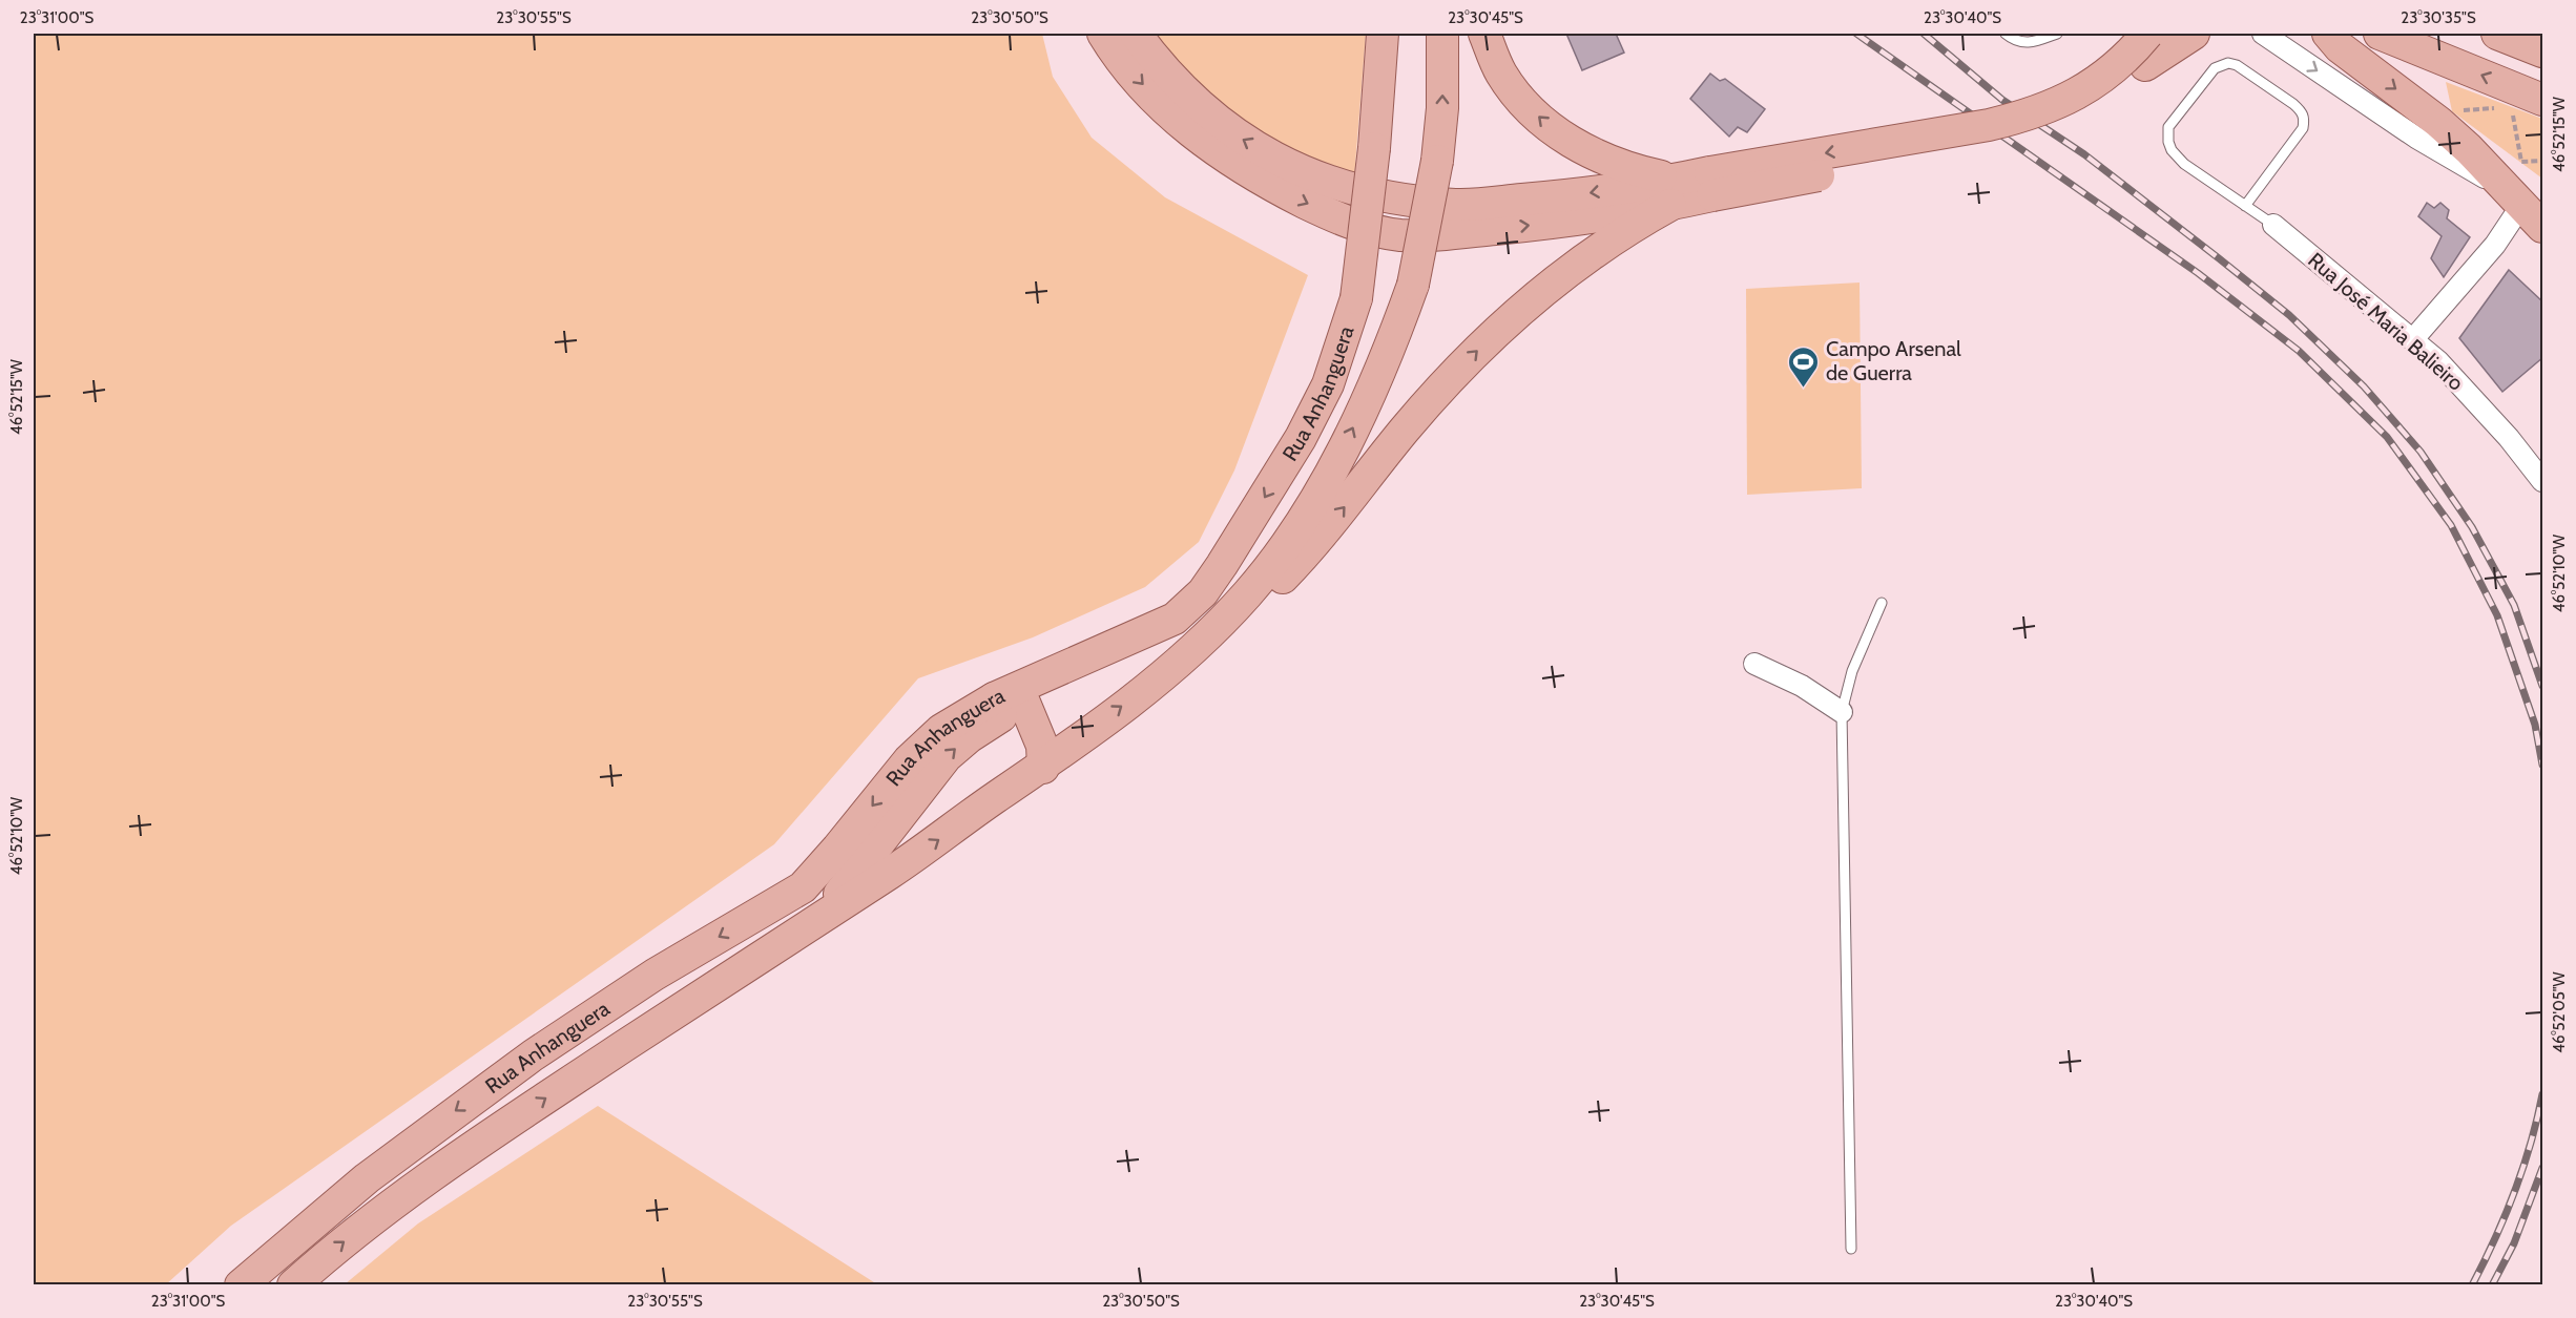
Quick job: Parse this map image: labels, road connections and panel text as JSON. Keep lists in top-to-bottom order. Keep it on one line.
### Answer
{"streets":{"main road":["Rua Anhanguera"],"street":["Rua José Maria Balieiro"]},"places":{"sports":["Campo Arsenal de Guerra"]},"coordinates":["23°31'00\"S","23°30'55\"S","23°30'50\"S","23°30'45\"S","23°30'40\"S","23°30'35\"S","46°52'15\"W","46°52'10\"W","46°52'05\"W"]}
